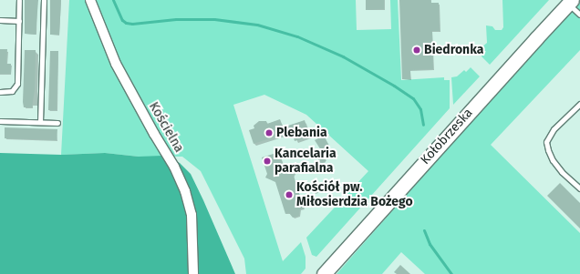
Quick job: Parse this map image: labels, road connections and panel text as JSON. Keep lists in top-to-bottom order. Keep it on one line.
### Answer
{"streets":{"main road":["Kołobrzeska"],"street":["Kościelna"]},"places":["Biedronka","Plebania","Kancelaria parafialna","Kościół pw. Miłosierdzia Bożego"]}
